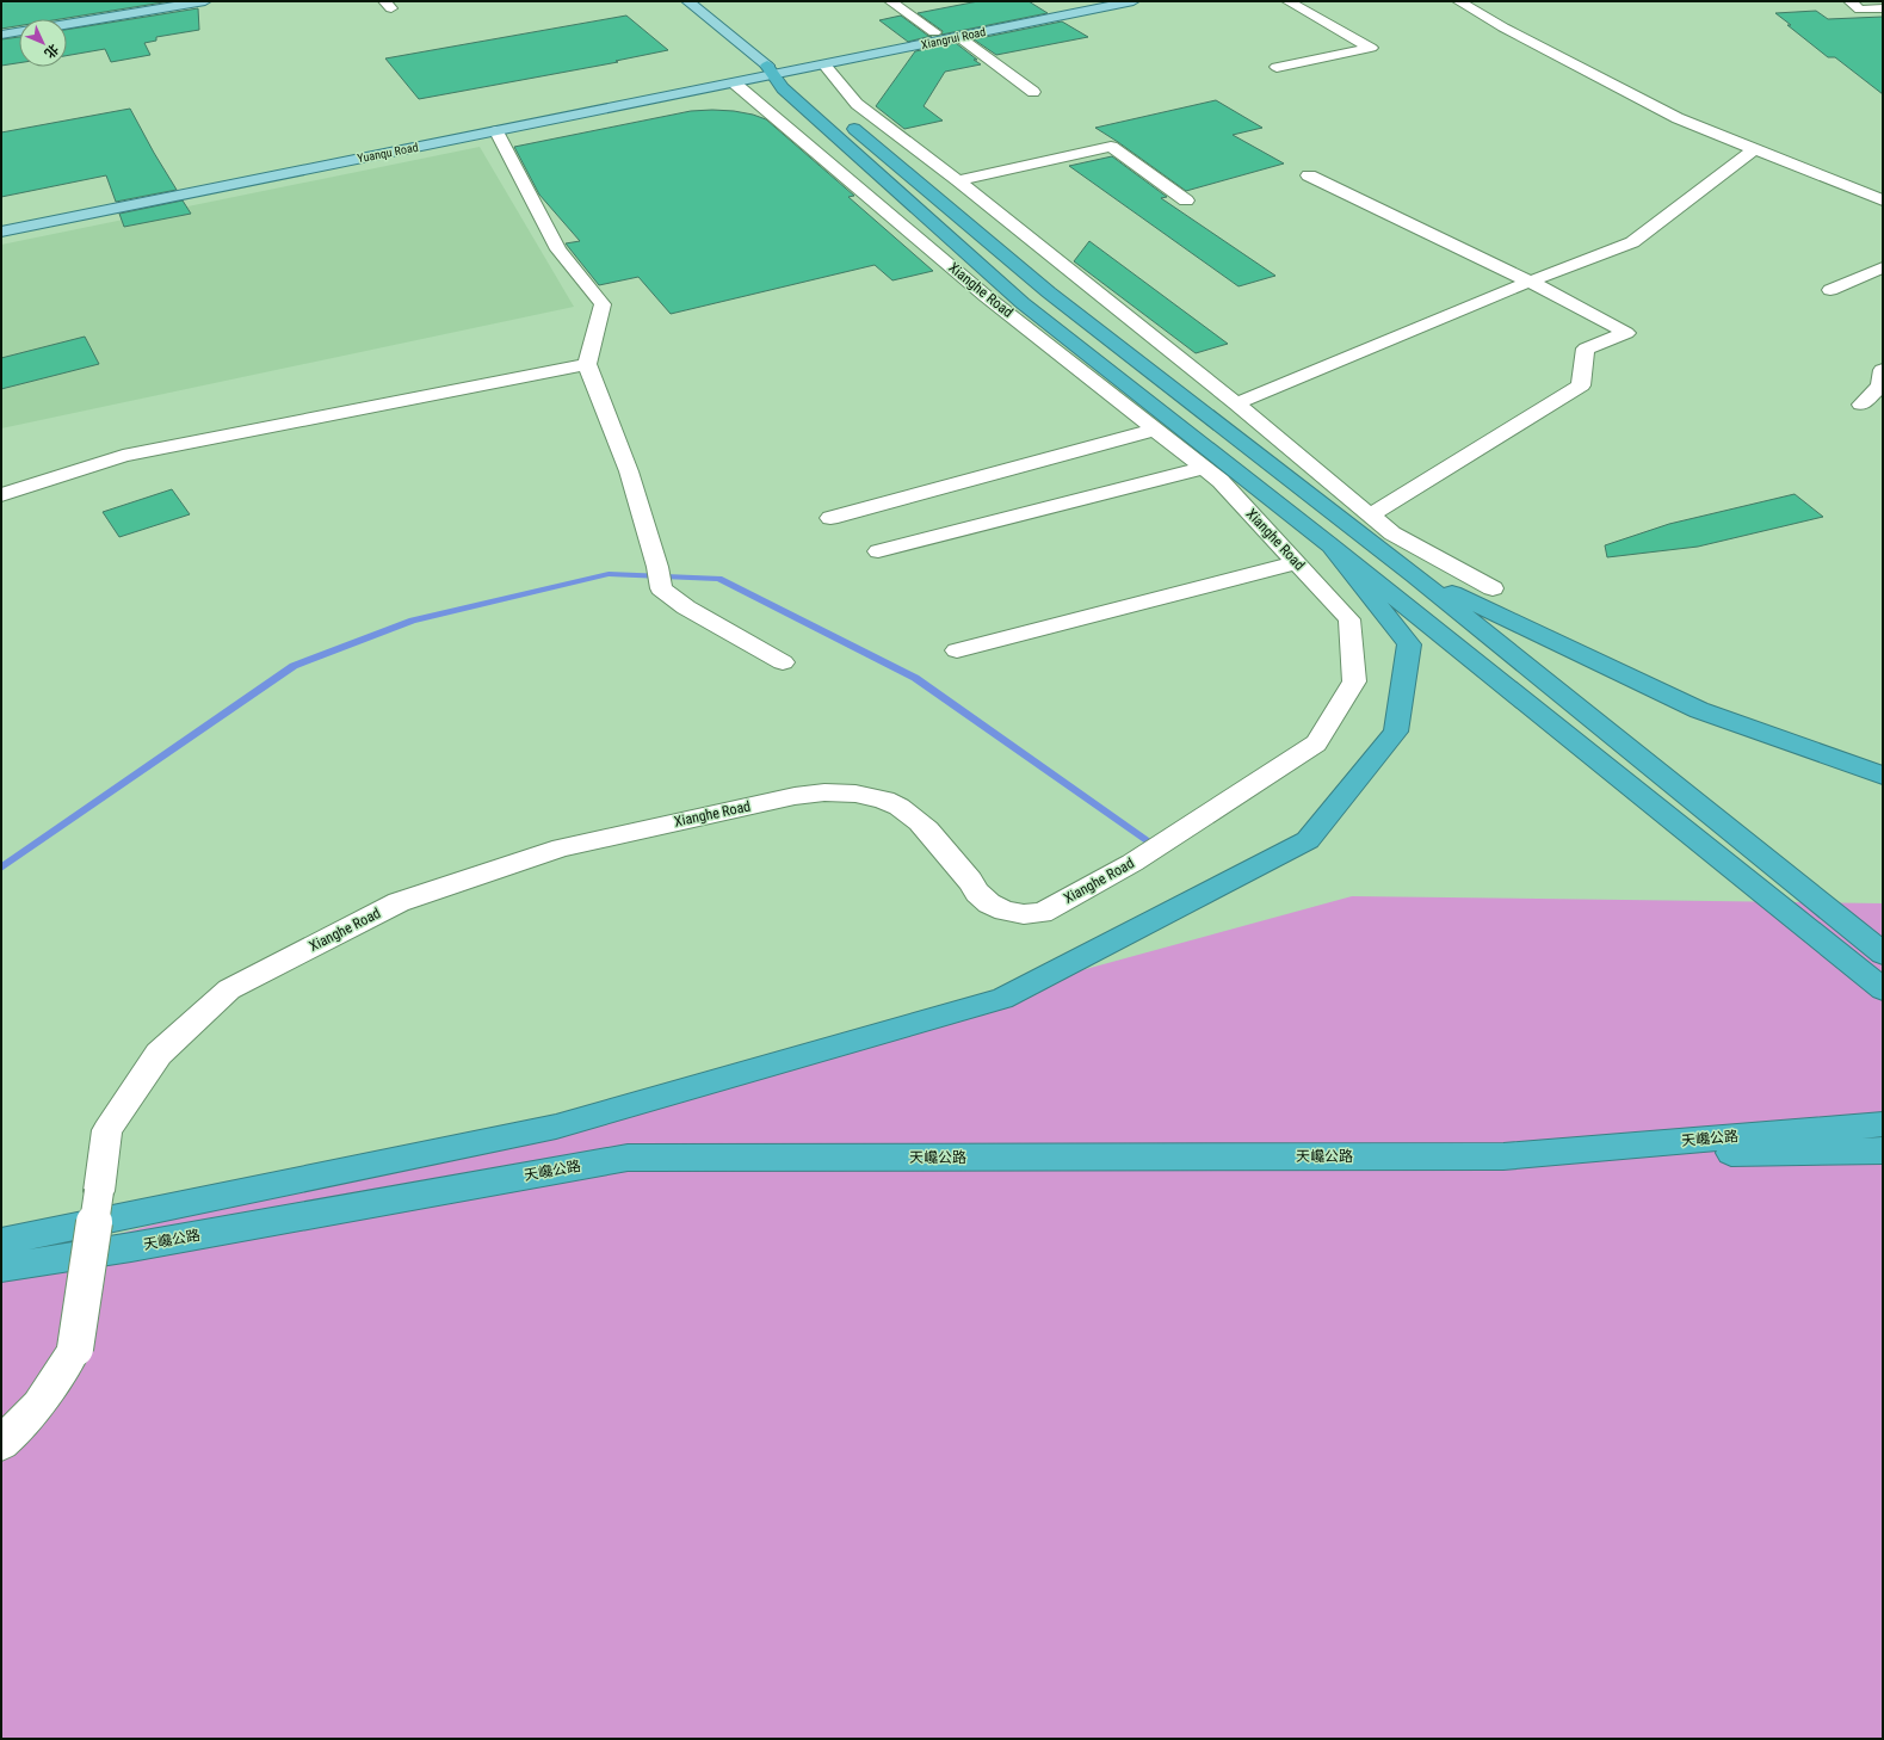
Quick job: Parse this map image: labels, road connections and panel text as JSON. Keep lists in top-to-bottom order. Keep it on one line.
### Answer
{"streets":{"highway":["天巉公路"],"main road":["Xiangrui Road","Yuanqu Road"],"street":["Xianghe Road"]},"crossings":[["Xiangrui Road","Yuanqu Road"],["Yuanqu Road","Xianghe Road"]],"north":"bottom right"}
